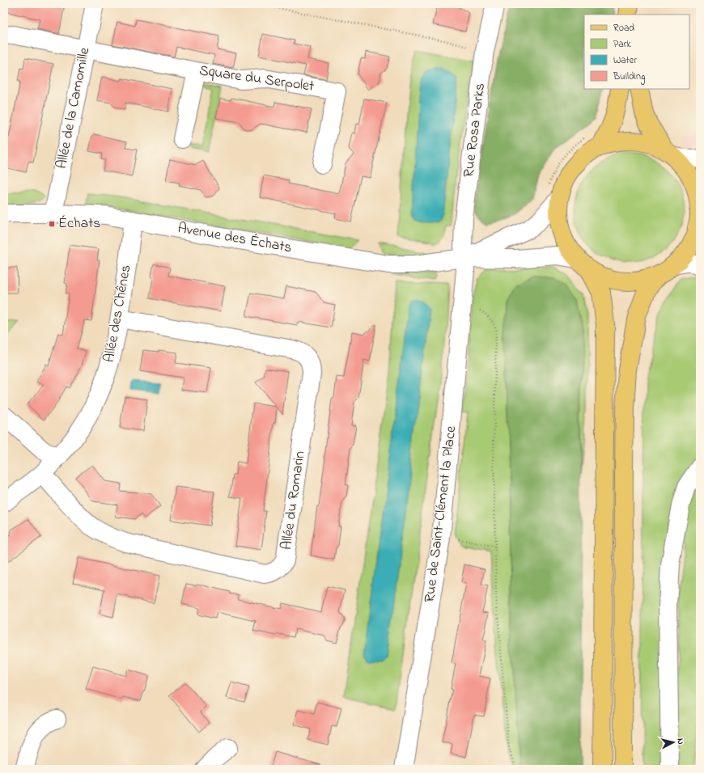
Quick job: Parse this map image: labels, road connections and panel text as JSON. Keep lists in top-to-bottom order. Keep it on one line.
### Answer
{"streets":{"street":["Square du Serpolet","Allée de la Camomille","Rue Rosa Parks","Avenue des Échats","Allée des Chênes","Allée du Romarin","Rue de Saint-Clément la Place"]},"crossings":[["Square du Serpolet","Allée de la Camomille"],["Allée de la Camomille","Avenue des Échats"],["Rue Rosa Parks","Avenue des Échats"],["Rue Rosa Parks","Rue de Saint-Clément la Place"],["Avenue des Échats","Allée des Chênes"],["Avenue des Échats","Rue de Saint-Clément la Place"],["Allée des Chênes","Allée du Romarin"]],"places":{"transit":["Échats"]},"legend":["Road","Park","Water","Building"],"north":"right"}
